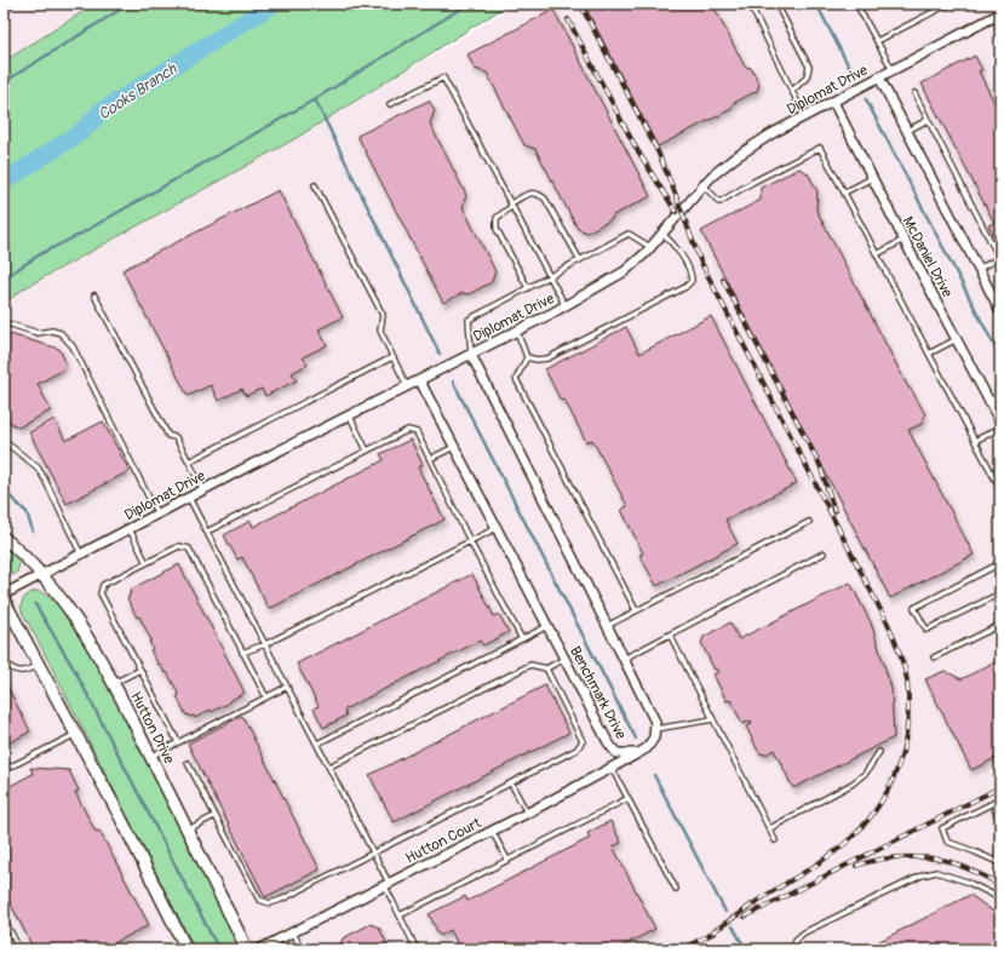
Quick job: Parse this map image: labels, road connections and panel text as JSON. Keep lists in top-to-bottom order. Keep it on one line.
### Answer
{"streets":{"street":["Diplomat Drive","McDaniel Drive","Benchmark Drive","Hutton Drive","Hutton Court"]},"crossings":[["Diplomat Drive","McDaniel Drive"],["Diplomat Drive","Benchmark Drive"],["Diplomat Drive","Hutton Drive"],["Benchmark Drive","Hutton Court"]],"water":["Cooks Branch"]}
